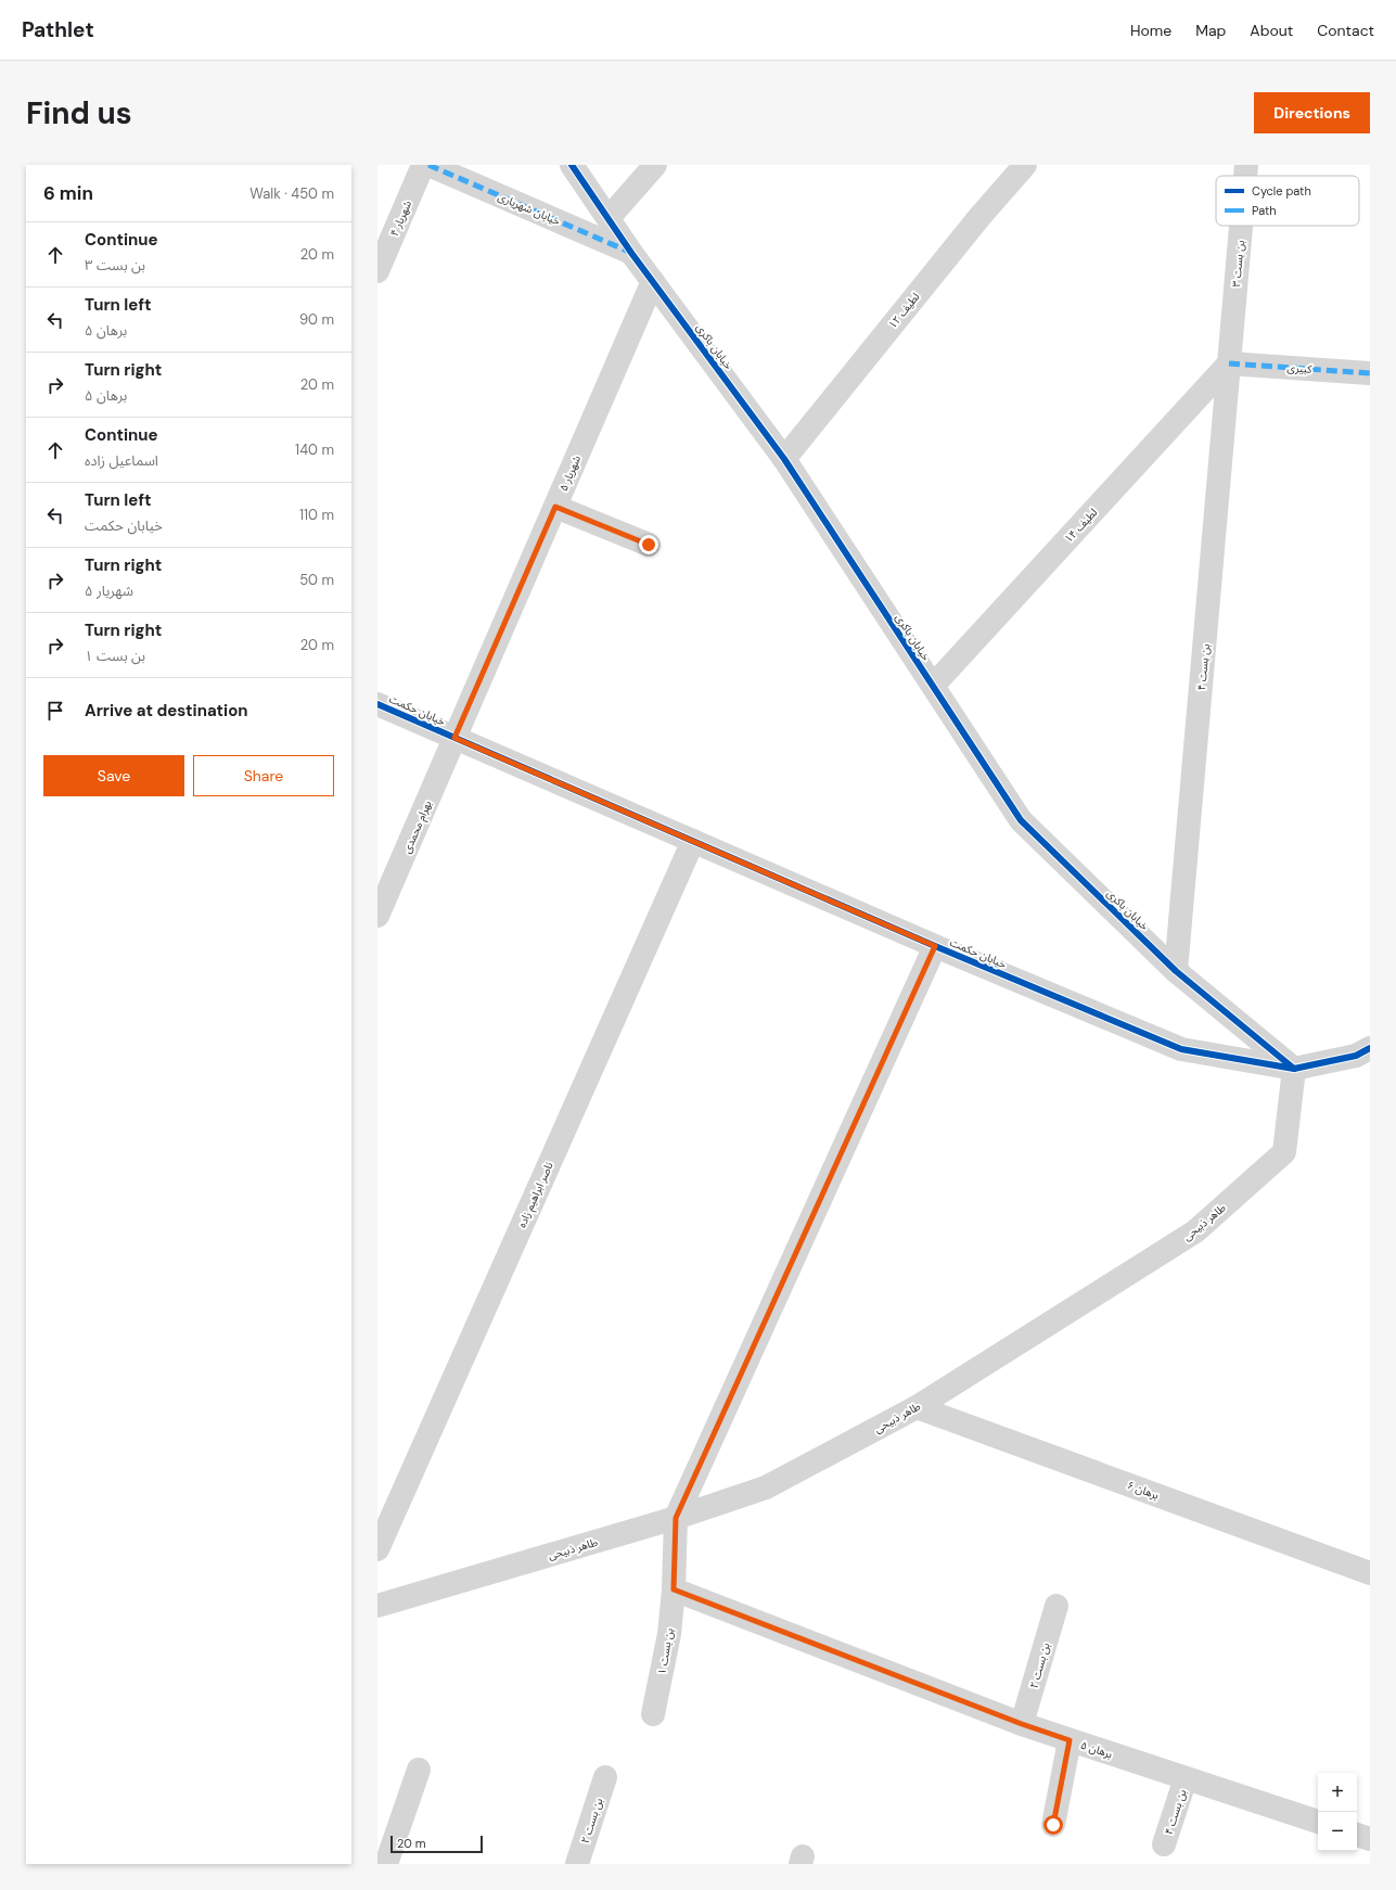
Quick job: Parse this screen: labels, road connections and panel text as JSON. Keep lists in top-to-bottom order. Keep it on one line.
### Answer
{"streets":{"street":["خیابان شهریاری","شهریار ۴","بن بست ۳","لطیف ۱۲","خیابان باکری","کبیری","شهریار ۵","لطیف ۱۴","بن بست ۴","خیابان حکمت","بهرام محمدی","ناصر ابراهیم زاده","طاهر ذبیحی","برهان ۶","بن بست ۱","بن بست ۲","برهان ۵"]},"crossings":[["خیابان شهریاری","خیابان باکری"],["بن بست ۳","کبیری"],["بن بست ۳","لطیف ۱۴"],["بن بست ۳","بن بست ۴"],["لطیف ۱۲","خیابان باکری"],["خیابان باکری","شهریار ۵"],["خیابان باکری","لطیف ۱۴"],["خیابان باکری","بن بست ۴"],["خیابان باکری","خیابان حکمت"],["خیابان باکری","طاهر ذبیحی"],["کبیری","لطیف ۱۴"],["کبیری","بن بست ۴"],["شهریار ۵","خیابان حکمت"],["شهریار ۵","بهرام محمدی"],["لطیف ۱۴","بن بست ۴"],["بن بست ۴","برهان ۵"],["خیابان حکمت","بهرام محمدی"],["خیابان حکمت","ناصر ابراهیم زاده"],["خیابان حکمت","طاهر ذبیحی"],["طاهر ذبیحی","برهان ۶"],["بن بست ۱","برهان ۵"],["بن بست ۲","برهان ۵"]],"legend":["Cycle path","Path"],"scale_bar":"20 m","page":{"header":"Pathlet","nav":["Home","Map","About","Contact"],"buttons":["Directions",["Save","Share"]],"title":"Find us","heading":["6 min","Walk · 450 m"],"list":[["Continue","بن بست ۳","20 m"],["Turn left","برهان ۵","90 m"],["Turn right","برهان ۵","20 m"],["Continue","اسماعیل زاده","140 m"],["Turn left","خیابان حکمت","110 m"],["Turn right","شهریار ۵","50 m"],["Turn right","بن بست ۱","20 m"],"Arrive at destination"],"map_buttons":["+","−"],"scale":"20 m"}}
